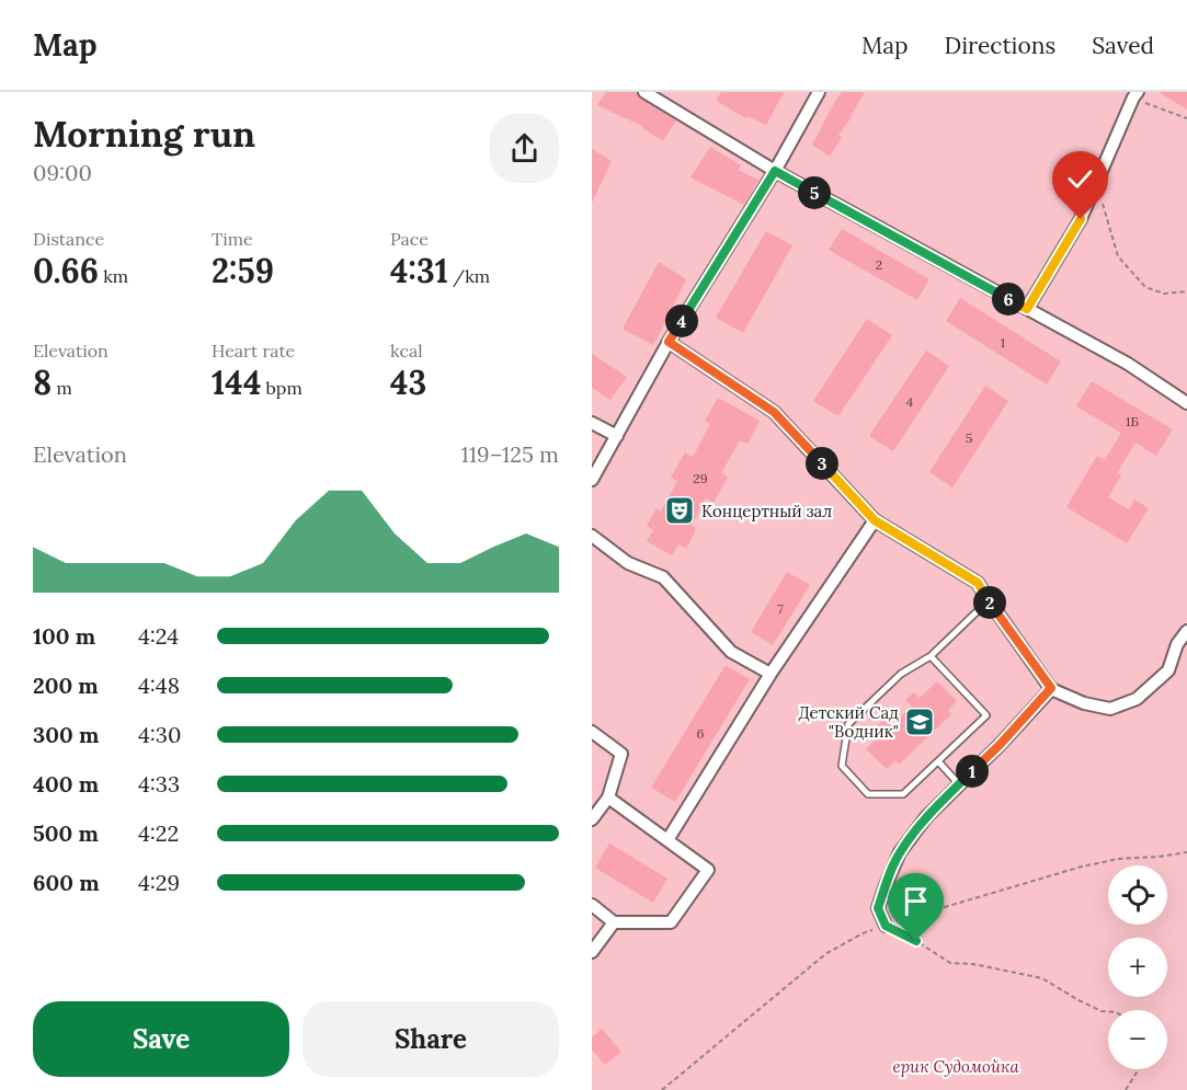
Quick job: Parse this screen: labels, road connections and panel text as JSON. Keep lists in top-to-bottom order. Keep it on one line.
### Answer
{"parks":["ерик Судомойка"],"places":{"theatre":["Концертный зал"],"school or university":["Детский Сад \"Водник\""]},"house_numbers":["2","1","4","1Б","5","29","7","6"],"page":{"header":"Map","nav":["Map","Directions","Saved"],"heading":["Morning run","09:00"],"pins":["5","6","4","3","2","1"],"stats":[["Distance","0.66 km"],["Time","2:59"],["Pace","4:31 /km"],["Elevation","8 m"],["Heart rate","144 bpm"],["kcal","43"]],"chart":["Elevation","119–125 m"],"list":[{"name":"100 m","note":"4:24"},{"name":"200 m","note":"4:48"},{"name":"300 m","note":"4:30"},{"name":"400 m","note":"4:33"},{"name":"500 m","note":"4:22"},{"name":"600 m","note":"4:29"}],"map_buttons":["+","−"],"buttons":["Save","Share"]}}
